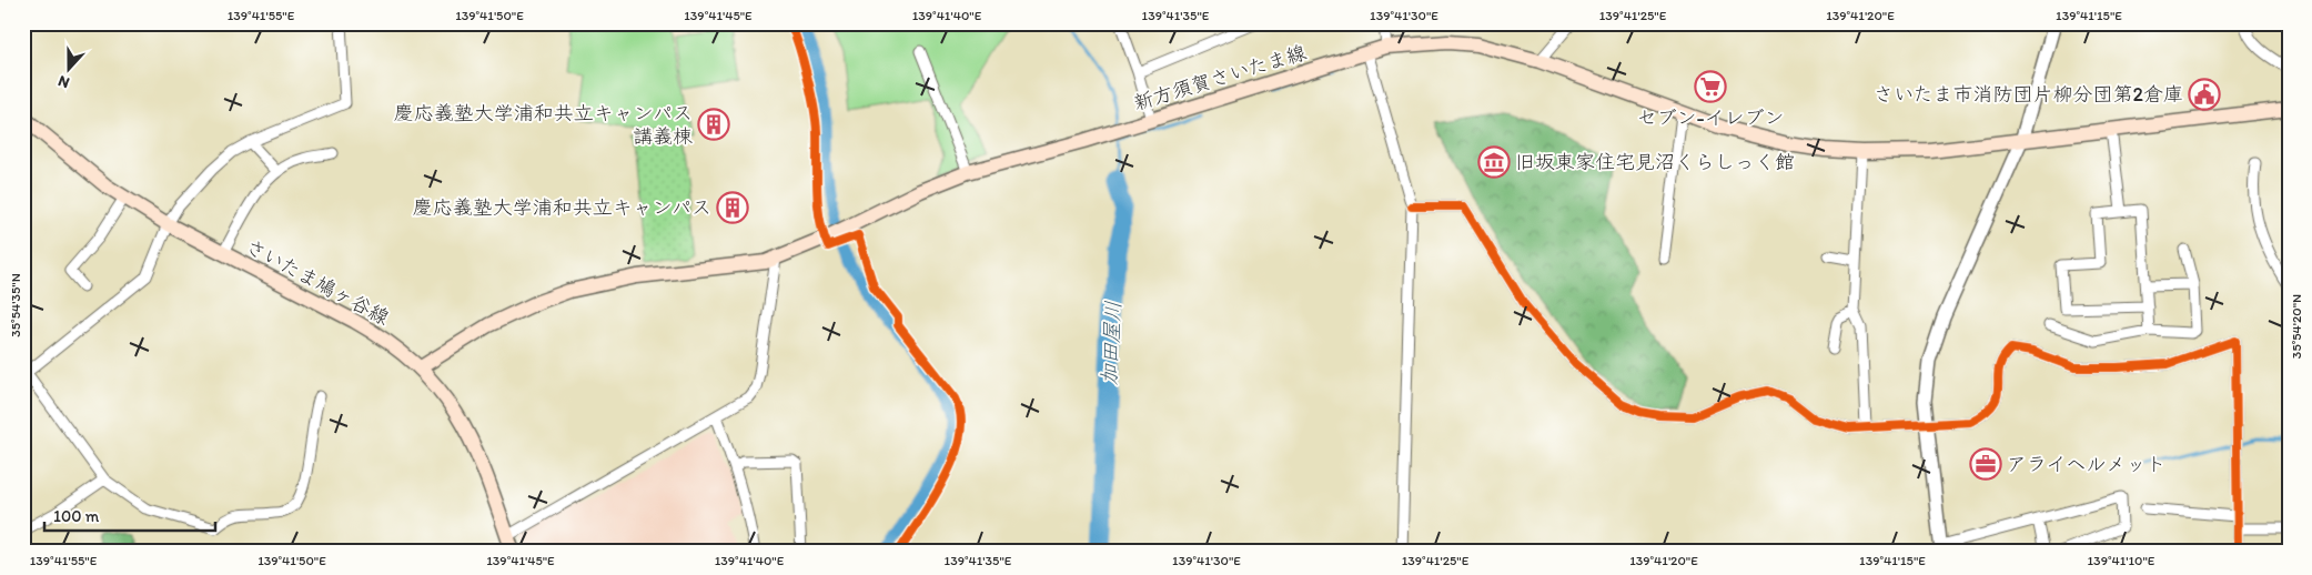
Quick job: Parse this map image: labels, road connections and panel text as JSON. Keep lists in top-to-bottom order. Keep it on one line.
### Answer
{"streets":{"main road":["新方須賀さいたま線","さいたま鳩ヶ谷線"]},"crossings":[["新方須賀さいたま線","さいたま鳩ヶ谷線"]],"water":["加田屋川"],"places":{"supermarket":["セブン-イレブン"],"public building":["さいたま市消防団片柳分団第2倉庫"],"building":["慶応義塾大学浦和共立キャンパス 講義棟","慶応義塾大学浦和共立キャンパス"],"museum":["旧坂東家住宅見沼くらしっく館"],"office":["アライヘルメット"]},"scale_bar":"100 m","north":"bottom","coordinates":["139°41'55\"E","139°41'50\"E","139°41'45\"E","139°41'40\"E","139°41'35\"E","139°41'30\"E","139°41'25\"E","139°41'20\"E","139°41'15\"E","35°54'35\"N","35°54'20\"N","139°41'10\"E"]}
